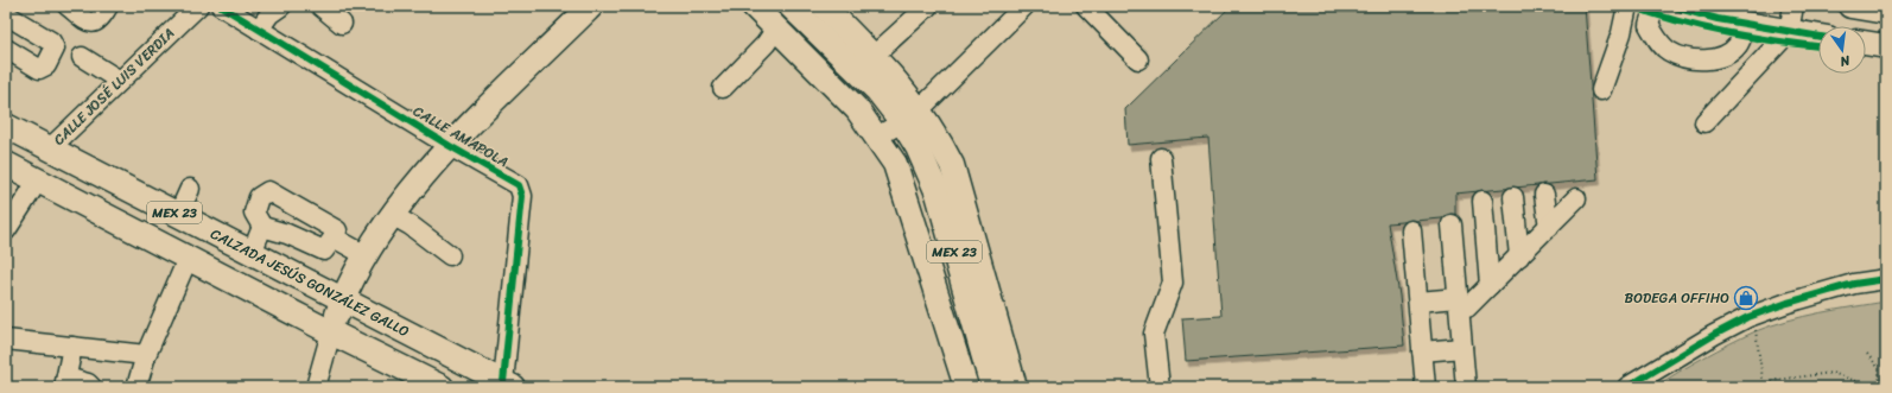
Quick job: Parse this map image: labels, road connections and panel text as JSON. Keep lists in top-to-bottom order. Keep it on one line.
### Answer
{"streets":{"main road":["MEX 23","CALZADA JESÚS GONZÁLEZ GALLO"],"street":["CALLE JOSÉ LUIS VERDIA","CALLE AMAPOLA"]},"crossings":[["CALLE JOSÉ LUIS VERDIA","CALZADA JESÚS GONZÁLEZ GALLO"],["CALLE AMAPOLA","CALZADA JESÚS GONZÁLEZ GALLO"]],"places":{"shop":["BODEGA OFFIHO"]},"north":"bottom"}
